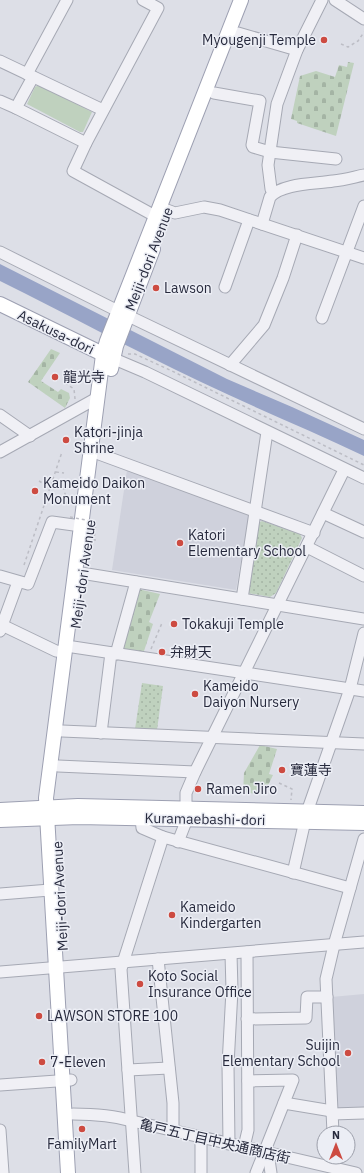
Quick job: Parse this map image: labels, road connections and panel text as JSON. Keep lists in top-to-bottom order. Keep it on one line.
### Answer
{"streets":{"main road":["Meiji-dori Avenue","Asakusa-dori","Kuramaebashi-dori"],"street":["亀戸五丁目中央通商店街"]},"crossings":[["Meiji-dori Avenue","Asakusa-dori"],["Meiji-dori Avenue","Kuramaebashi-dori"],["Meiji-dori Avenue","亀戸五丁目中央通商店街"]],"places":["Myougenji Temple","Lawson","龍光寺","Katori-jinja Shrine","Kameido Daikon Monument","Katori Elementary School","Tokakuji Temple","弁財天","Kameido Daiyon Nursery","寶蓮寺","Ramen Jiro","Kameido Kindergarten","Koto Social Insurance Office","LAWSON STORE 100","Suijin Elementary School","7-Eleven","FamilyMart"],"north":"top"}
